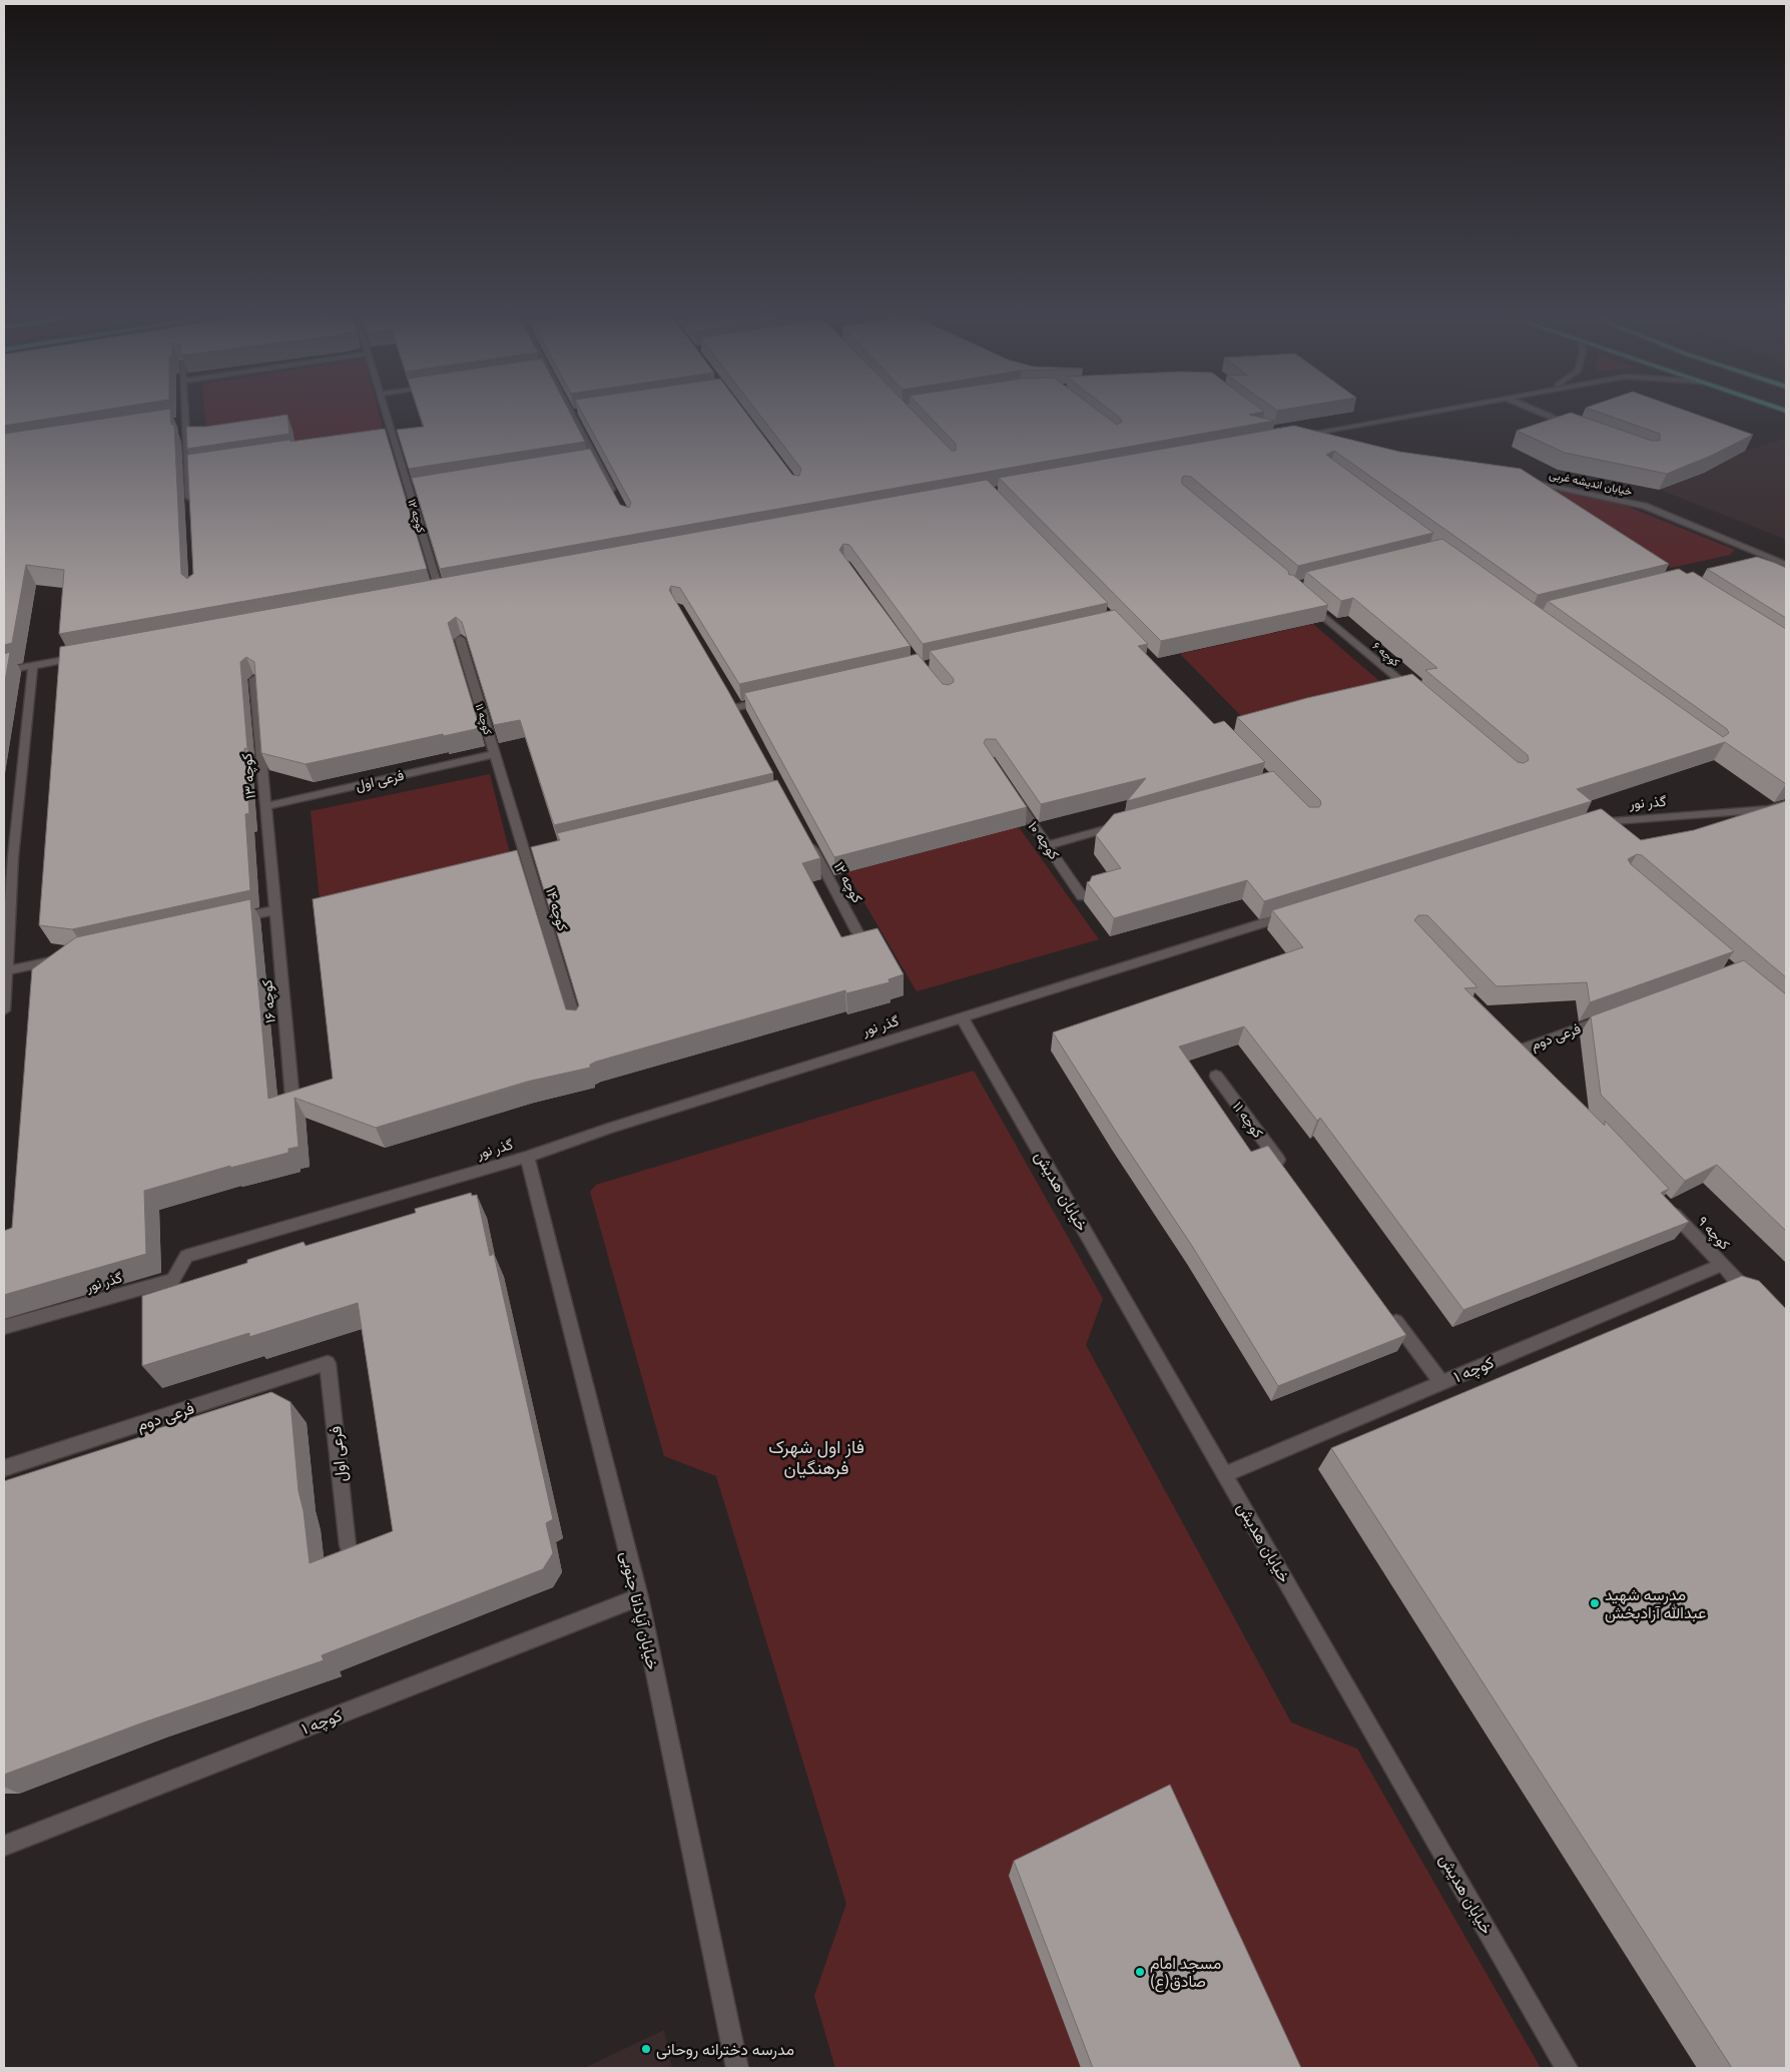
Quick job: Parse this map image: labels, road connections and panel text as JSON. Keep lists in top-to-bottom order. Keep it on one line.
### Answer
{"streets":{"street":["خیابان اندیشه غربی","کوچه ۱۲","کوچه ۶","کوچه ۱۱","کوچه ۱۳","فرعی اول","گذر نور","کوچه ۱۰","کوچه ۱۴","کوچه ۱۶","فرعی دوم","خیابان هدیش","کوچه ۹","کوچه ۱","خیابان آپادانا جنوبی"]},"crossings":[["کوچه ۱۱","فرعی اول"],["کوچه ۱۱","کوچه ۱۴"],["کوچه ۱۳","فرعی اول"],["کوچه ۱۳","کوچه ۱۶"],["فرعی اول","فرعی دوم"],["گذر نور","خیابان هدیش"],["گذر نور","خیابان آپادانا جنوبی"],["خیابان هدیش","کوچه ۱"],["کوچه ۹","کوچه ۱"],["کوچه ۱","خیابان آپادانا جنوبی"]],"districts":["فاز اول شهرک فرهنگیان"],"places":["مدرسه شهید عبدالله آزادبخش","مسجد امام صادق(ع)","مدرسه دخترانه روحانی"]}
